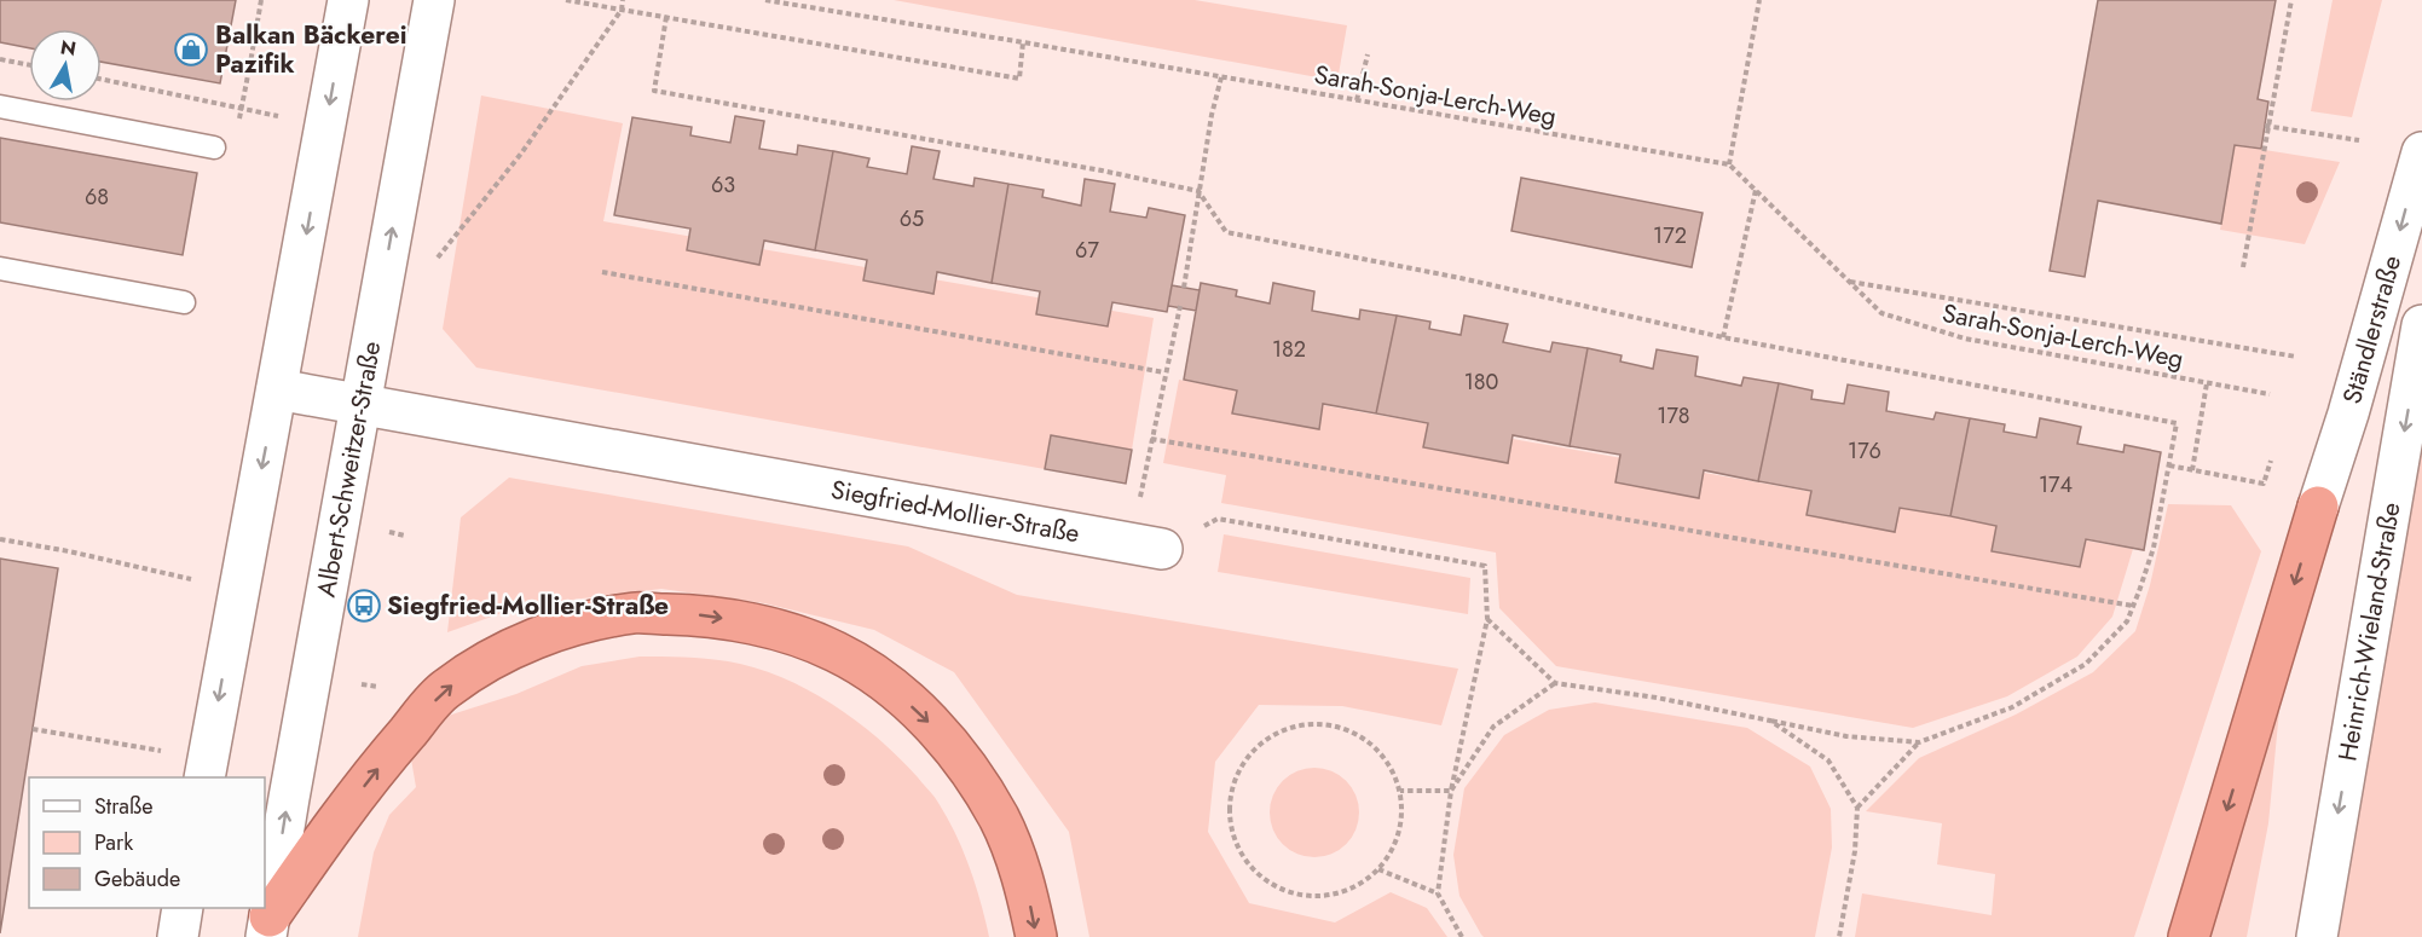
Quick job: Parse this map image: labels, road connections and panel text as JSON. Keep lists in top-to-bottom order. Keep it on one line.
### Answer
{"streets":{"main road":["Ständlerstraße","Albert-Schweitzer-Straße","Siegfried-Mollier-Straße","Heinrich-Wieland-Straße"],"path":["Sarah-Sonja-Lerch-Weg"]},"crossings":[["Albert-Schweitzer-Straße","Siegfried-Mollier-Straße"]],"one_way":["Ständlerstraße","Heinrich-Wieland-Straße"],"places":{"shop":["Balkan Bäckerei Pazifik"],"bus stop":["Siegfried-Mollier-Straße"]},"house_numbers":["63","68","65","172","67","182","180","178","176","174"],"legend":["Straße","Park","Gebäude"],"north":"top"}
